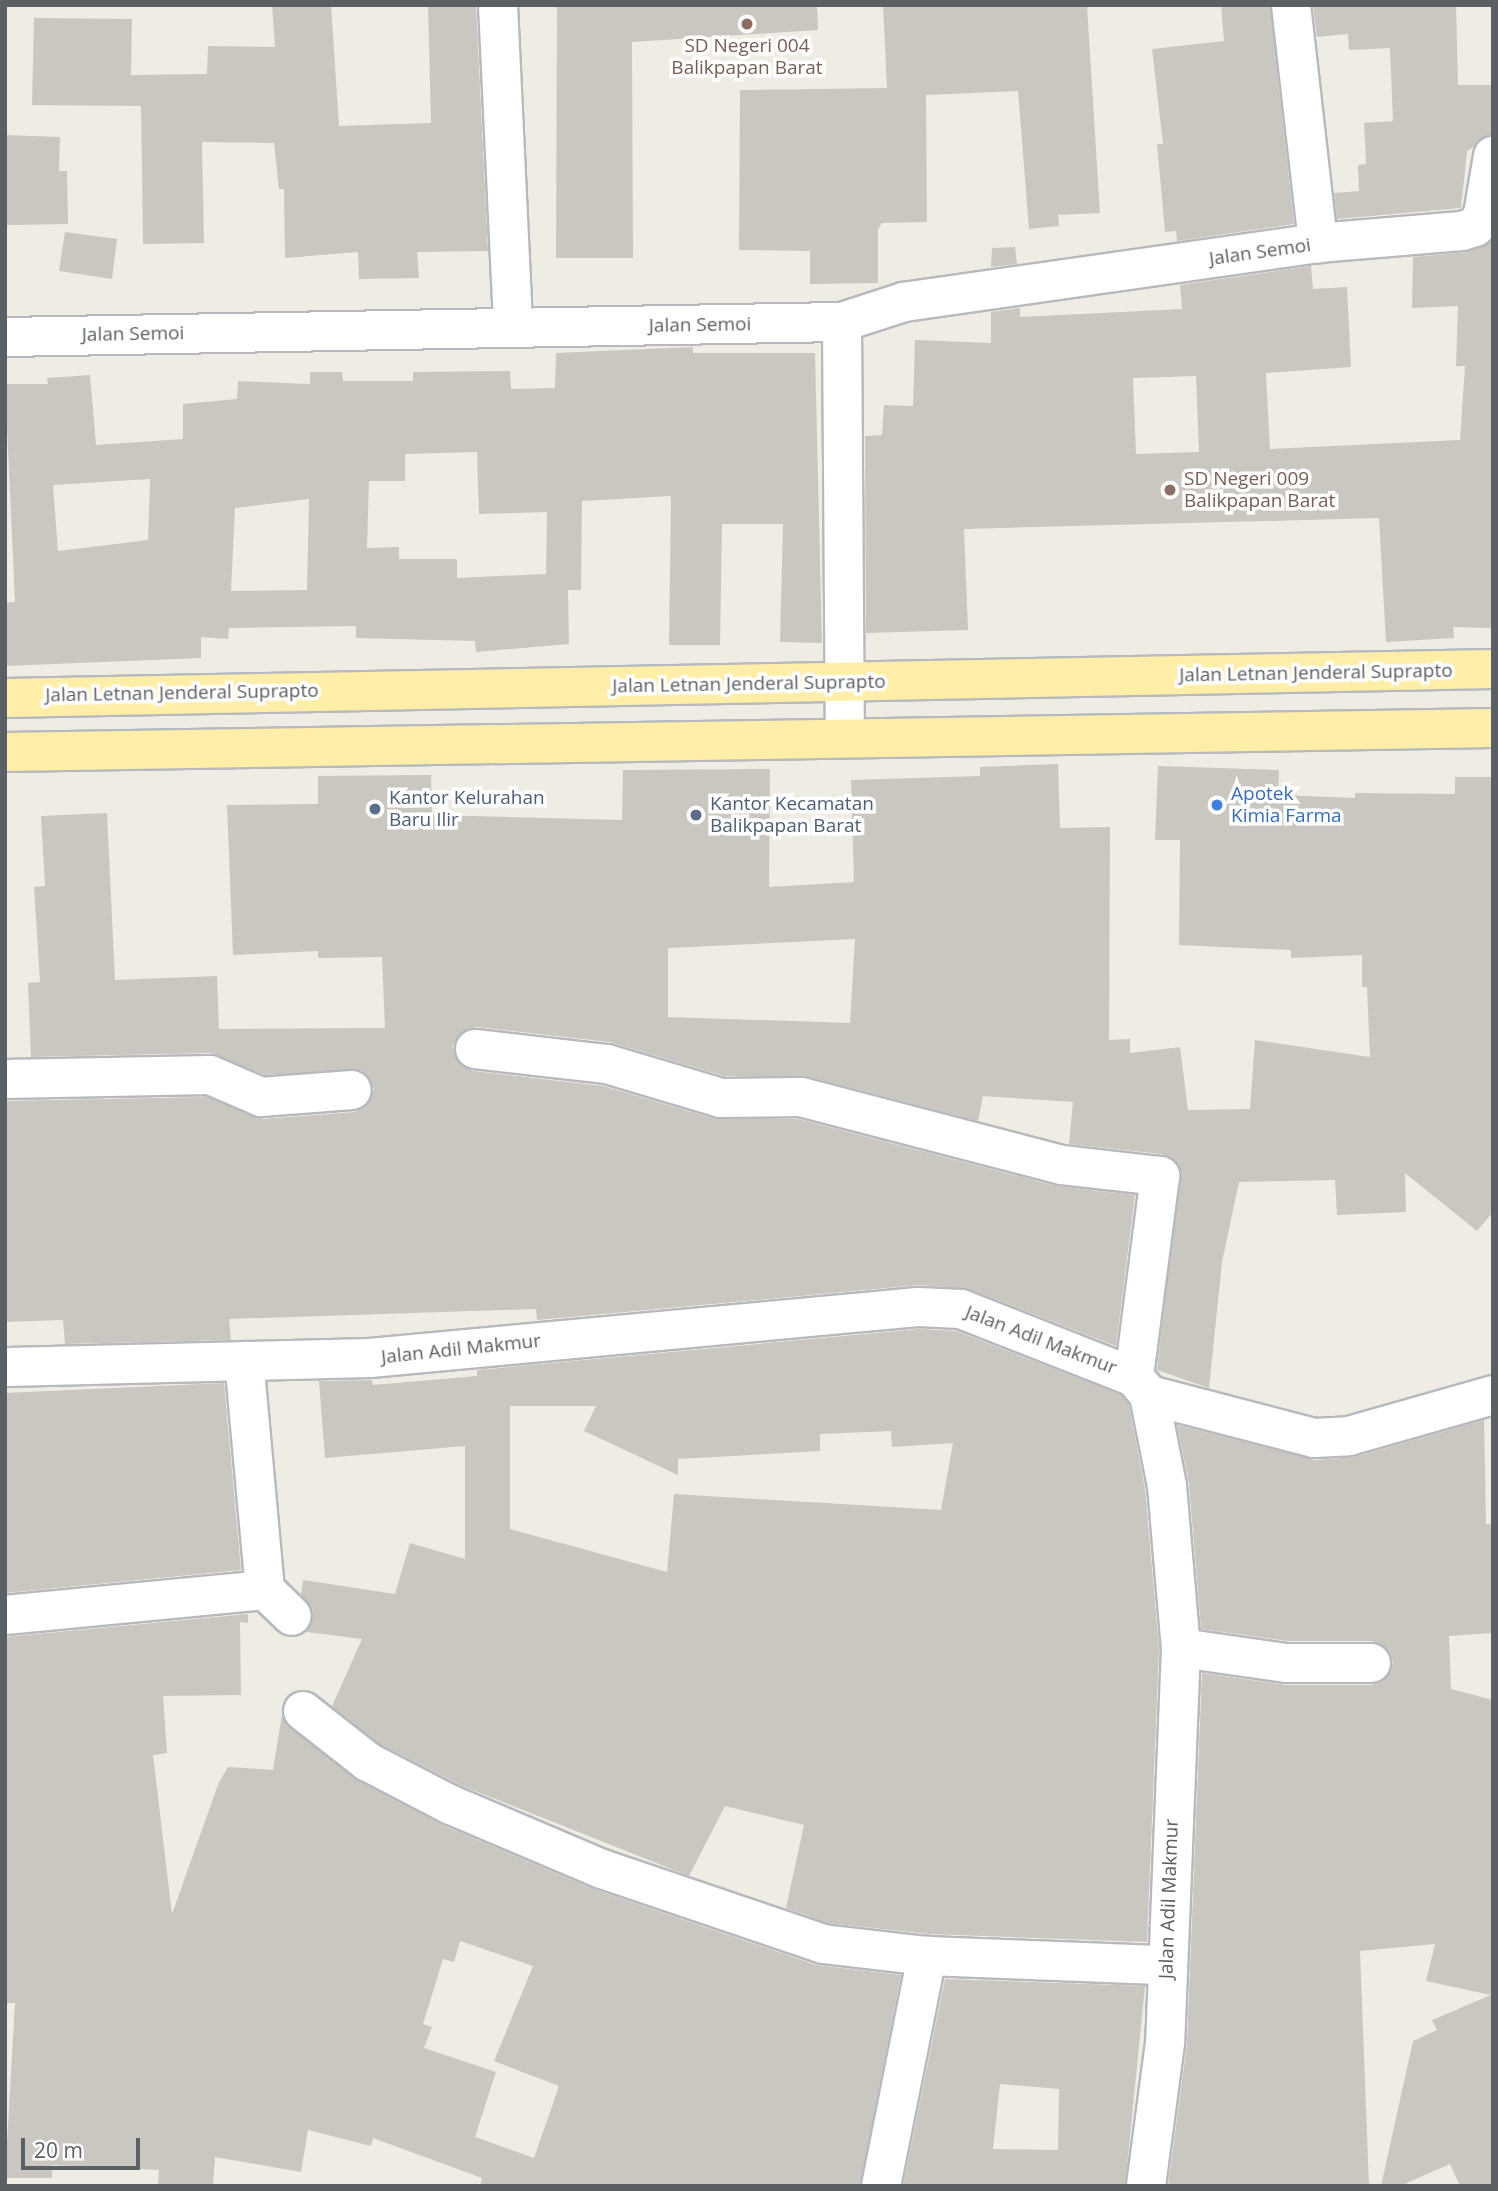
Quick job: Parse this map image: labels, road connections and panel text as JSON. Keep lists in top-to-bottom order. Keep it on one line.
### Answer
{"streets":{"main road":["Jalan Letnan Jenderal Suprapto"],"street":["Jalan Semoi","Jalan Adil Makmur"]},"places":["SD Negeri 004 Balikpapan Barat","SD Negeri 009 Balikpapan Barat","Apotek Kimia Farma","Kantor Kelurahan Baru Ilir","Kantor Kecamatan Balikpapan Barat"],"scale_bar":"20 m"}
